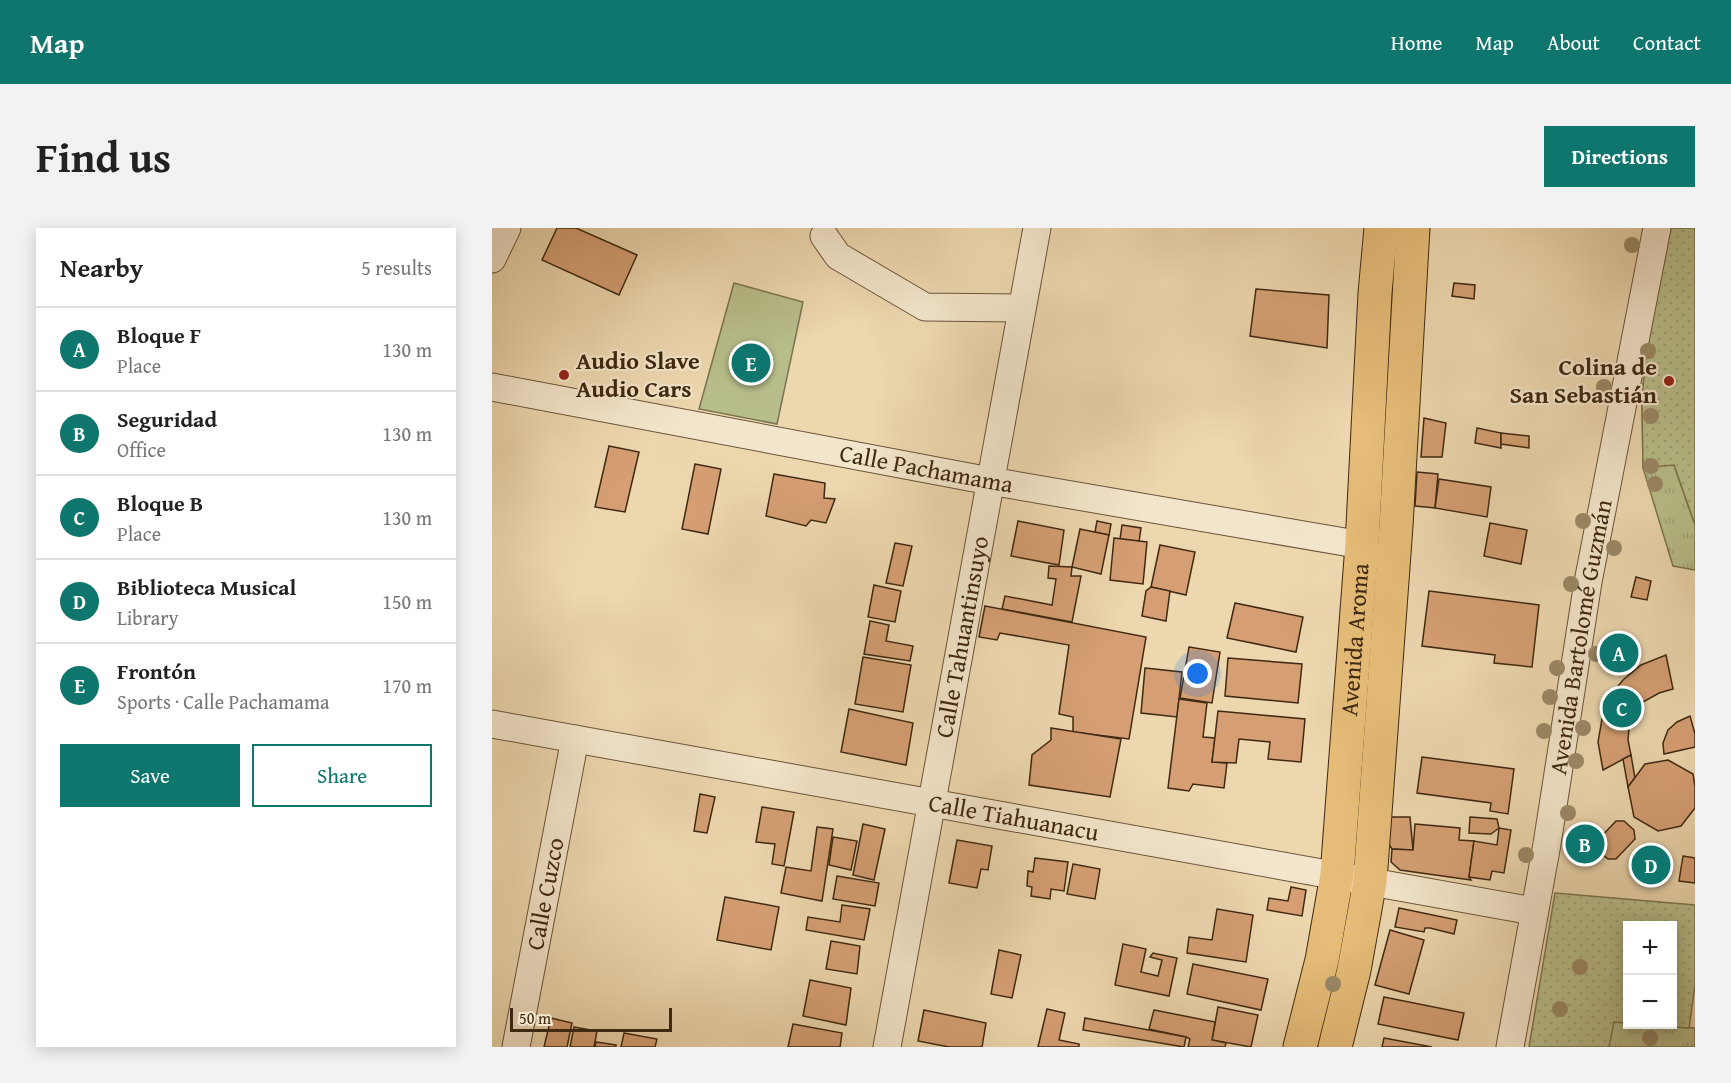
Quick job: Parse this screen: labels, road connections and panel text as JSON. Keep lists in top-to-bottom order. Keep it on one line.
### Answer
{"streets":{"main road":["Avenida Aroma"],"street":["Calle Pachamama","Calle Tahuantinsuyo","Avenida Bartolomé Guzmán","Calle Tiahuanacu","Calle Cuzco"]},"crossings":[["Calle Pachamama","Calle Tahuantinsuyo"],["Calle Pachamama","Avenida Aroma"],["Calle Tahuantinsuyo","Calle Tiahuanacu"],["Avenida Bartolomé Guzmán","Calle Tiahuanacu"],["Avenida Aroma","Calle Tiahuanacu"],["Calle Tiahuanacu","Calle Cuzco"]],"places":["Audio Slave Audio Cars","Colina de San Sebastián"],"scale_bar":"50 m","page":{"header":"Map","nav":["Home","Map","About","Contact"],"title":"Find us","buttons":["Directions",["Save","Share"]],"heading":["Nearby","5 results"],"list":[{"mark":"A","name":"Bloque F","note":"Place","value":"130 m"},{"mark":"B","name":"Seguridad","note":"Office","value":"130 m"},{"mark":"C","name":"Bloque B","note":"Place","value":"130 m"},{"mark":"D","name":"Biblioteca Musical","note":"Library","value":"150 m"},{"mark":"E","name":"Frontón","note":"Sports · Calle Pachamama","value":"170 m"}],"pins":["E","A","C","B","D"],"map_buttons":["+","−"],"scale":"50 m"}}
